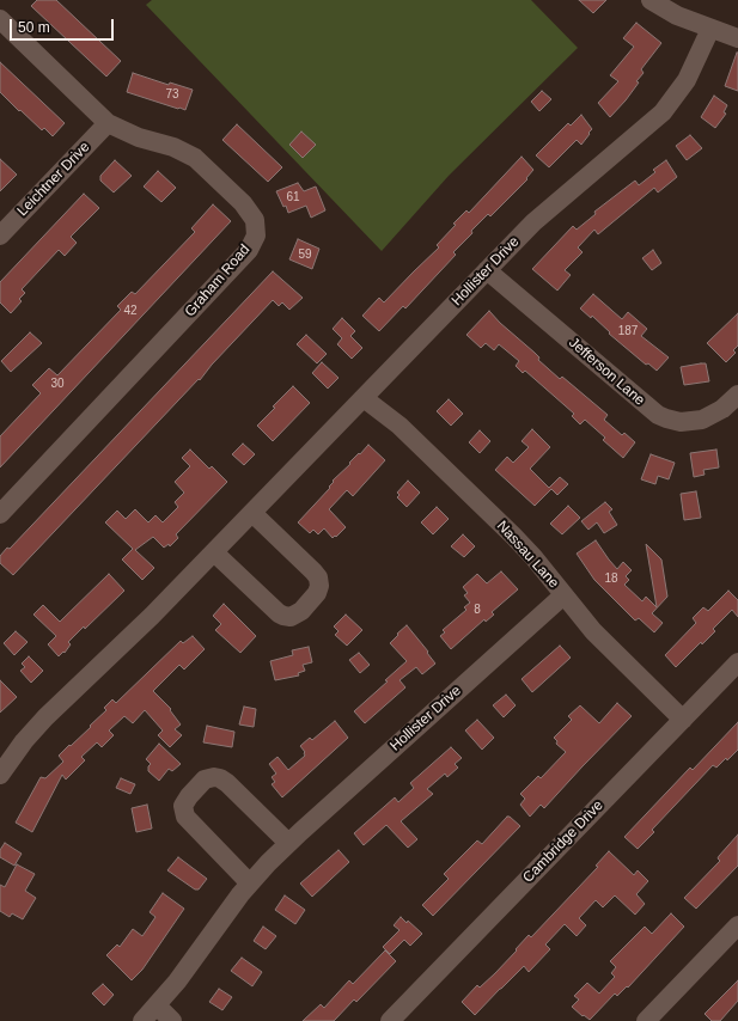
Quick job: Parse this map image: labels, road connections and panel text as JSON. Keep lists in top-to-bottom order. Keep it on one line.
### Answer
{"streets":{"street":["Leichtner Drive","Hollister Drive","Graham Road","Jefferson Lane","Nassau Lane","Cambridge Drive"]},"crossings":[["Leichtner Drive","Graham Road"],["Hollister Drive","Jefferson Lane"],["Hollister Drive","Nassau Lane"],["Nassau Lane","Cambridge Drive"]],"house_numbers":["73","61","59","42","187","30","18","8"],"scale_bar":"50 m"}
